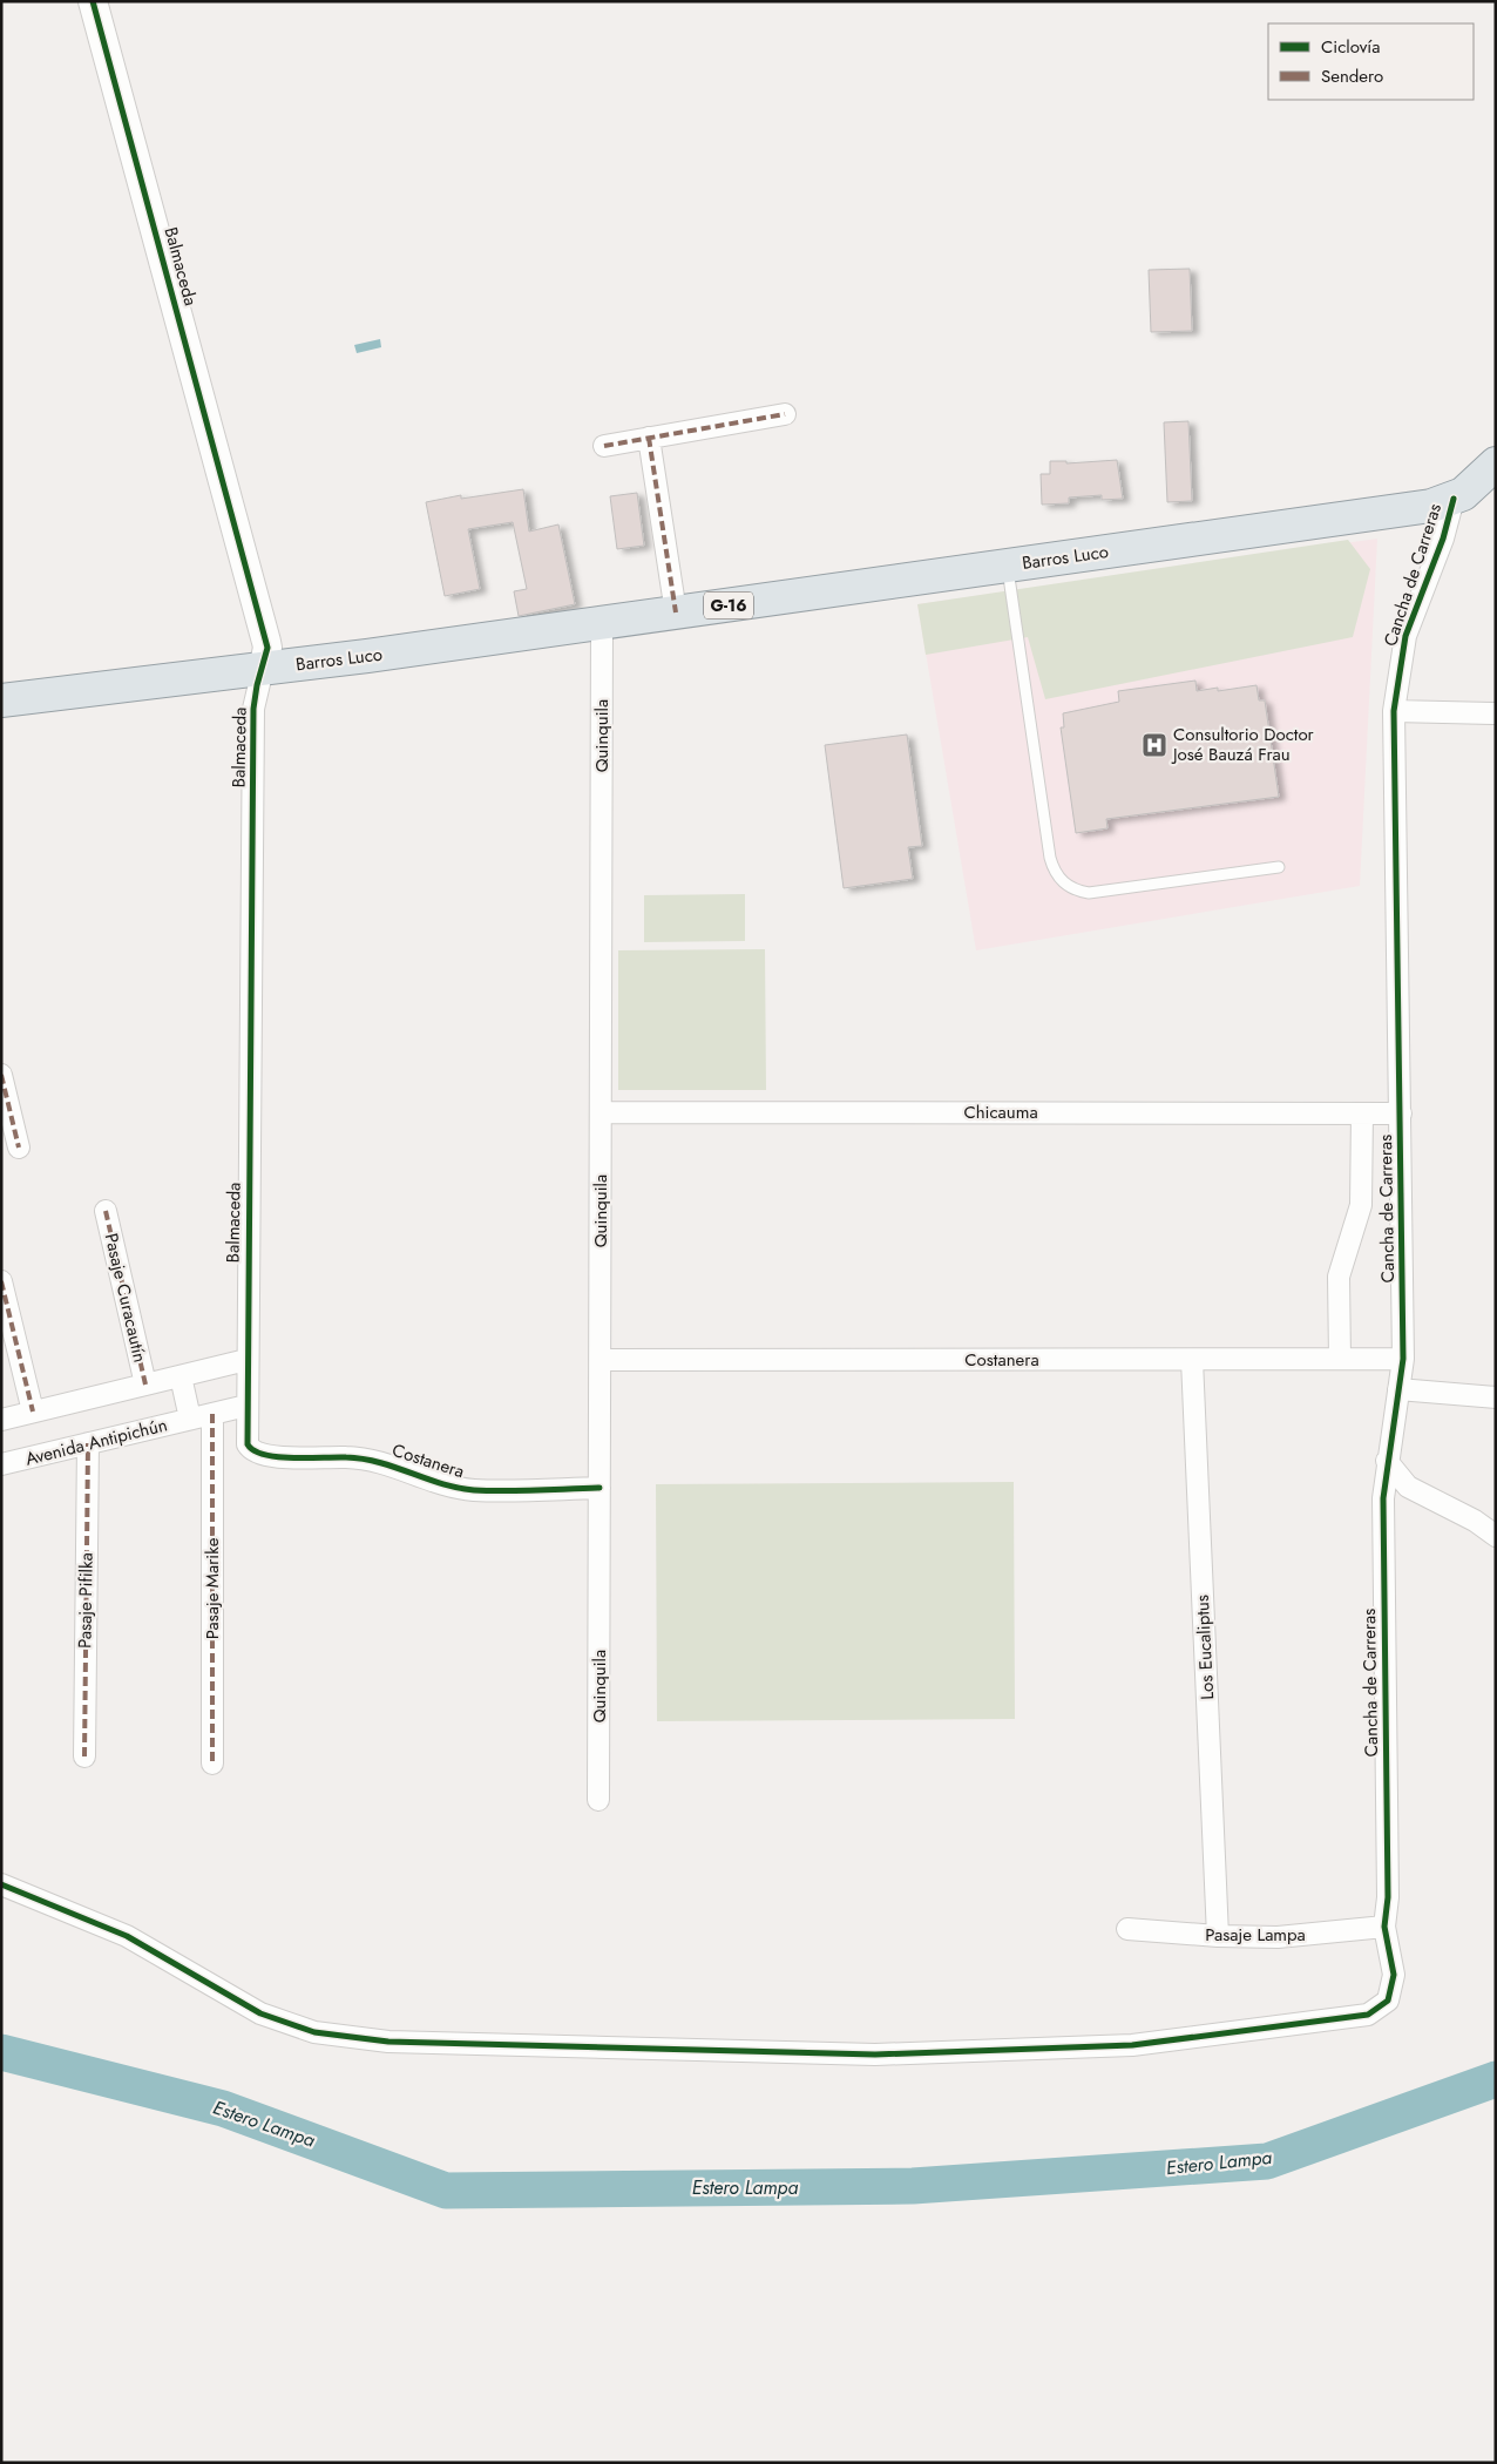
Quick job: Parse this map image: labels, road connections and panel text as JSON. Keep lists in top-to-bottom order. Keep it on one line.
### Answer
{"streets":{"main road":["Barros Luco","G-16"],"street":["Balmaceda","Cancha de Carreras","Quinquila","Chicauma","Pasaje Curacautín","Costanera","Avenida Antipichún","Pasaje Marike","Pasaje Pifilka","Los Eucaliptus","Pasaje Lampa"]},"crossings":[["Balmaceda","Barros Luco"],["Balmaceda","Costanera"],["Balmaceda","Avenida Antipichún"],["Barros Luco","Cancha de Carreras"],["Barros Luco","G-16"],["Barros Luco","Quinquila"],["Cancha de Carreras","G-16"],["Cancha de Carreras","Chicauma"],["Cancha de Carreras","Costanera"],["Cancha de Carreras","Pasaje Lampa"],["Quinquila","Chicauma"],["Quinquila","Costanera"],["Costanera","Los Eucaliptus"],["Avenida Antipichún","Pasaje Marike"],["Avenida Antipichún","Pasaje Pifilka"],["Los Eucaliptus","Pasaje Lampa"]],"water":["Estero Lampa"],"places":{"hospital":["Consultorio Doctor José Bauzá Frau"]},"legend":["Ciclovía","Sendero"]}
